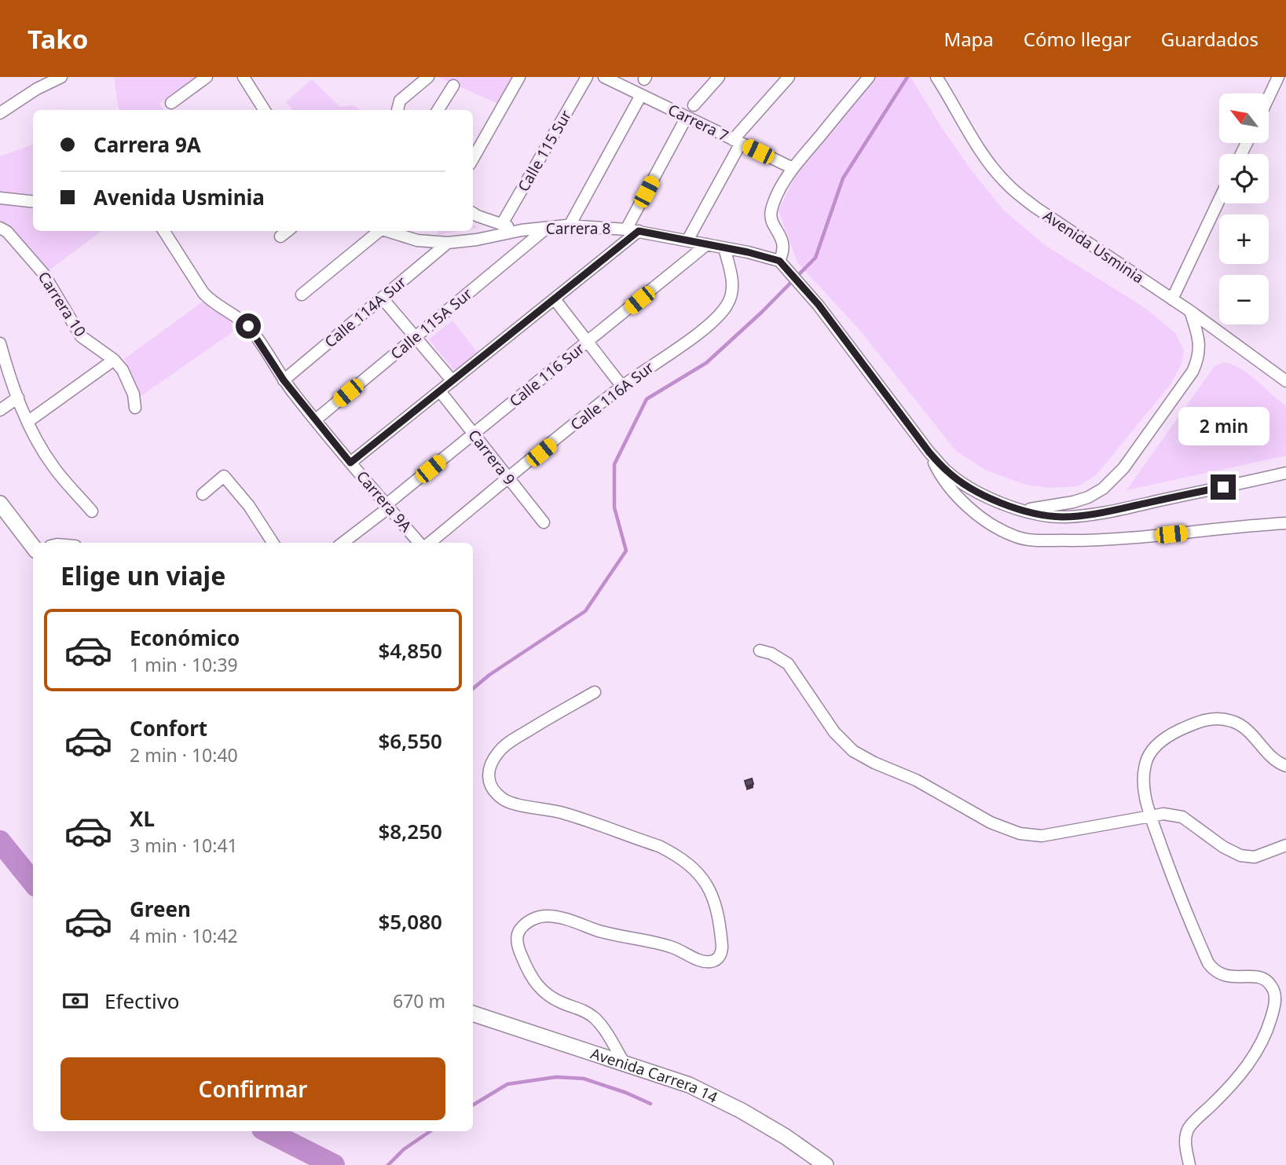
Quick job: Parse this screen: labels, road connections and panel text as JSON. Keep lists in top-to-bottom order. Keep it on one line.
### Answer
{"streets":{"main road":["Avenida Carrera 14"],"street":["Carrera 7","Calle 115 Sur","Carrera 8","Avenida Usminia","Carrera 10","Calle 114A Sur","Calle 115A Sur","Calle 116 Sur","Calle 116A Sur","Carrera 9","Carrera 9A"]},"crossings":[["Carrera 8","Calle 114A Sur"],["Carrera 8","Calle 115A Sur"],["Carrera 8","Calle 116 Sur"],["Carrera 8","Calle 116A Sur"],["Calle 114A Sur","Carrera 9A"],["Calle 115A Sur","Carrera 9A"],["Calle 116 Sur","Carrera 9"],["Calle 116 Sur","Carrera 9A"],["Calle 116A Sur","Carrera 9"]],"north":"top left","page":{"header":"Tako","nav":["Mapa","Cómo llegar","Guardados"],"map_buttons":["+","−"],"banner":["Carrera 9A","Avenida Usminia"],"bubble":"2 min","heading":"Elige un viaje","list":[{"name":"Económico","note":"1 min · 10:39","value":"$4,850"},{"name":"Confort","note":"2 min · 10:40","value":"$6,550"},{"name":"XL","note":"3 min · 10:41","value":"$8,250"},{"name":"Green","note":"4 min · 10:42","value":"$5,080"}],"pay":["Efectivo","670 m"],"buttons":"Confirmar"}}
